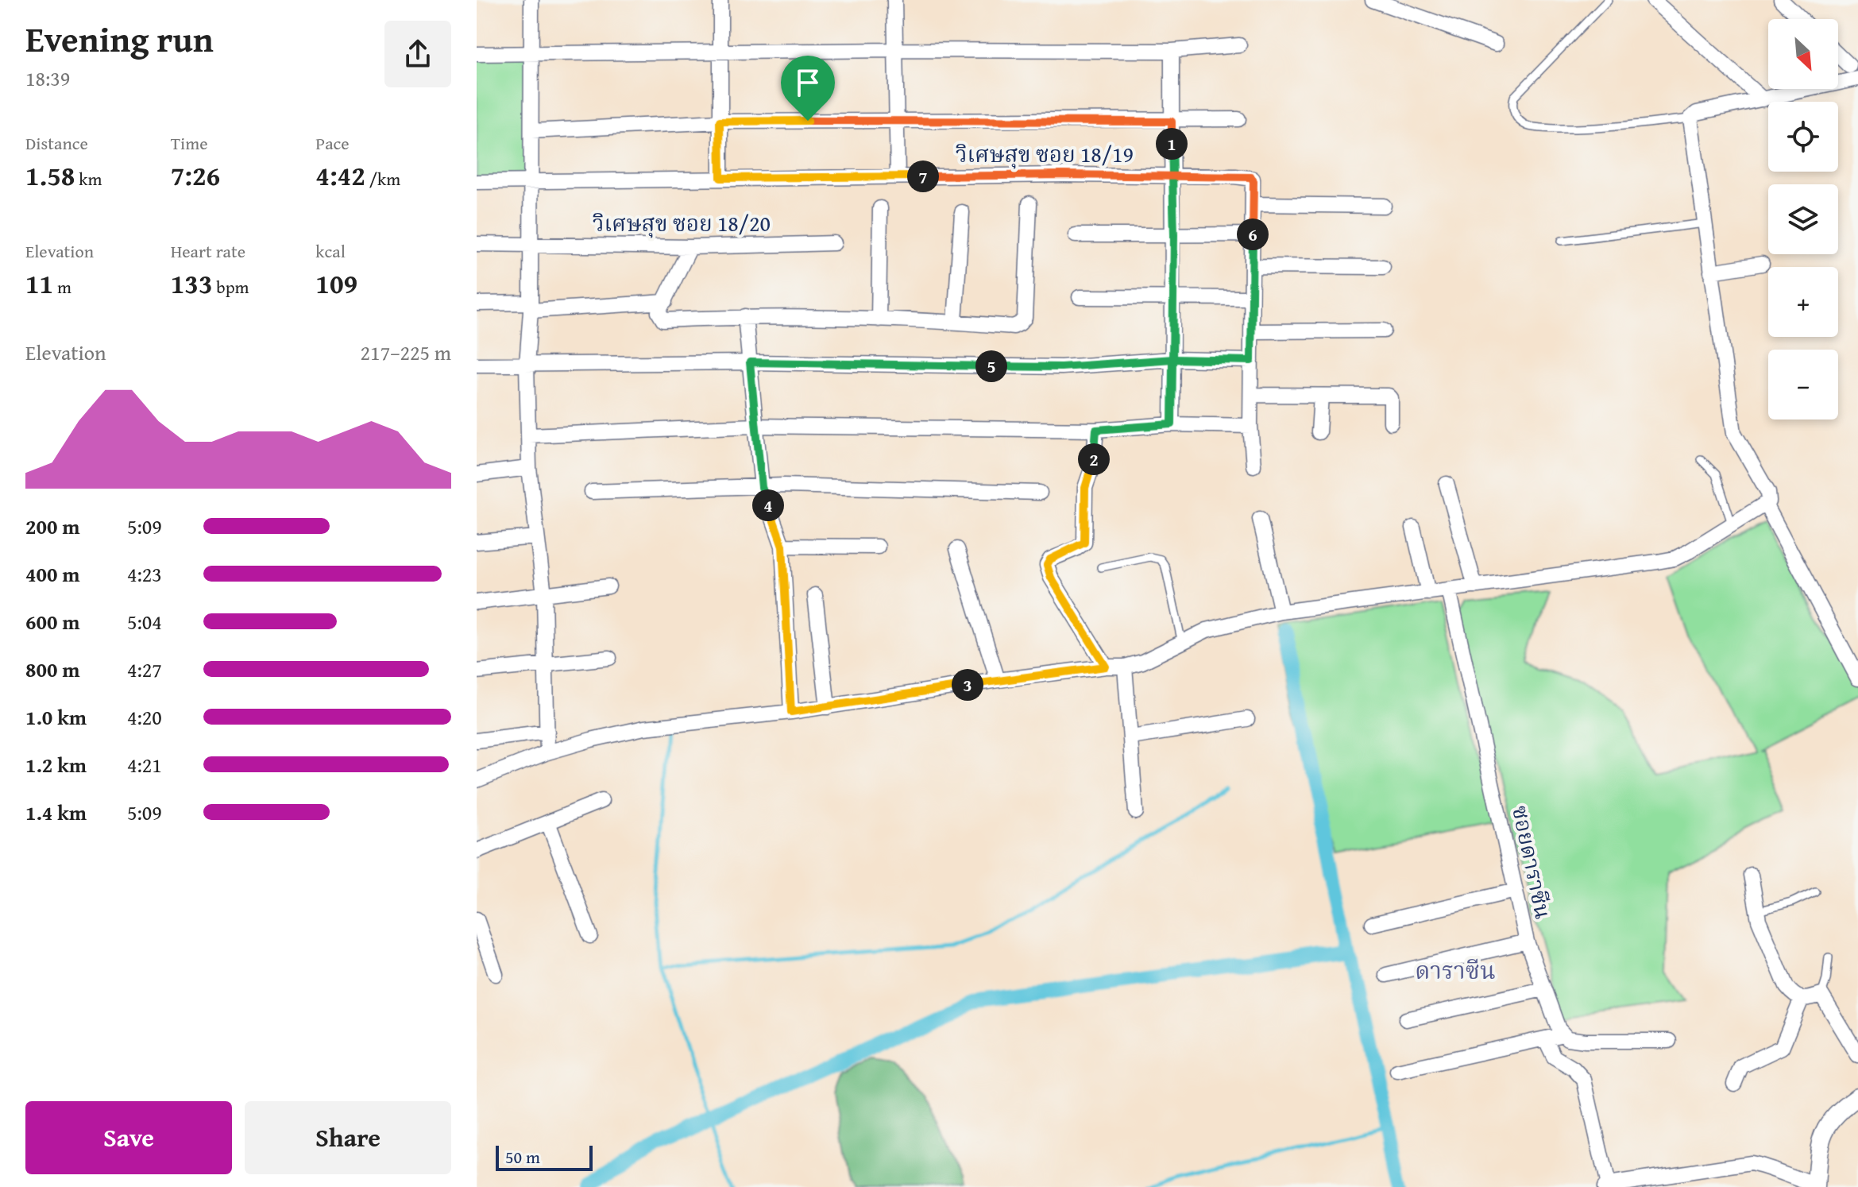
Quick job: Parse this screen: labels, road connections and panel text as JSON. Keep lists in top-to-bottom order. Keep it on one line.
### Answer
{"streets":{"street":["วิเศษสุข ซอย 18/19","วิเศษสุข ซอย 18/20","ซอยดาราซีน"]},"districts":["ดาราซีน"],"scale_bar":"50 m","north":"bottom right","page":{"heading":["Evening run","18:39"],"map_buttons":["+","−"],"stats":[["Distance","1.58 km"],["Time","7:26"],["Pace","4:42 /km"],["Elevation","11 m"],["Heart rate","133 bpm"],["kcal","109"]],"pins":["1","7","6","5","2","4","3"],"chart":["Elevation","217–225 m"],"list":[{"name":"200 m","note":"5:09"},{"name":"400 m","note":"4:23"},{"name":"600 m","note":"5:04"},{"name":"800 m","note":"4:27"},{"name":"1.0 km","note":"4:20"},{"name":"1.2 km","note":"4:21"},{"name":"1.4 km","note":"5:09"}],"buttons":["Save","Share"],"scale":"50 m"}}
